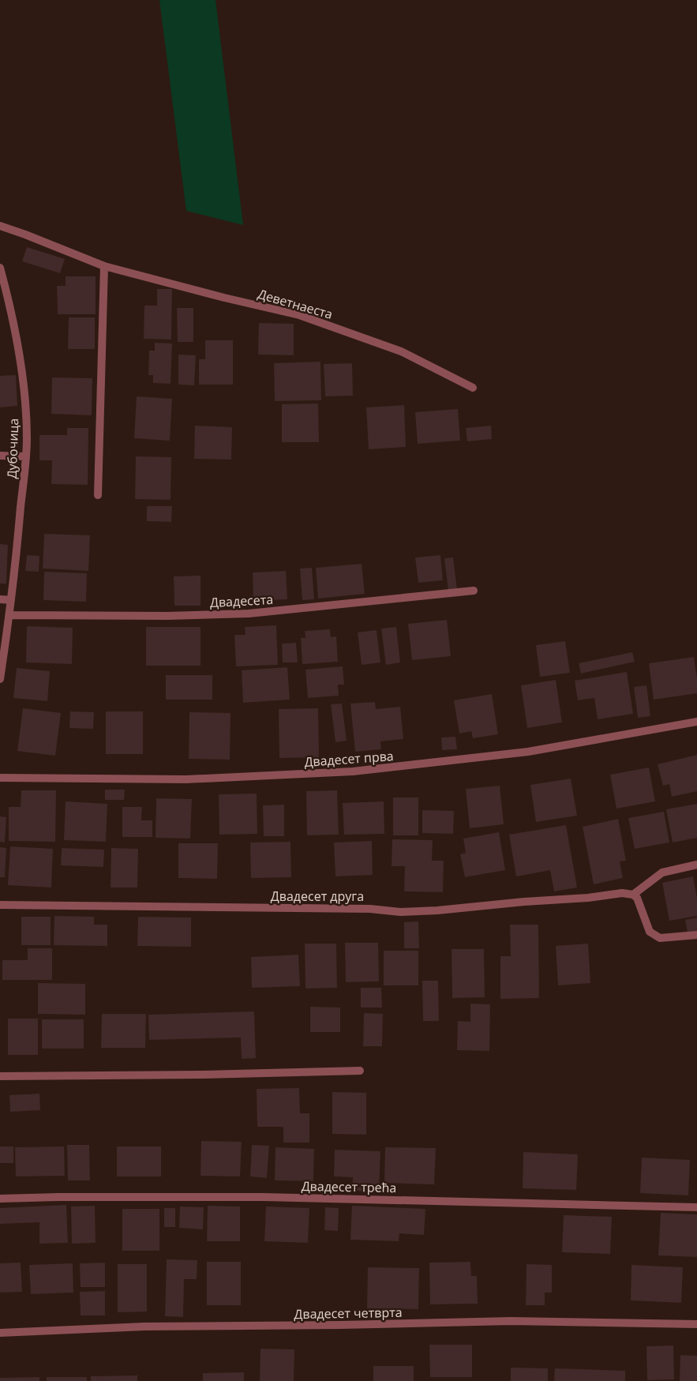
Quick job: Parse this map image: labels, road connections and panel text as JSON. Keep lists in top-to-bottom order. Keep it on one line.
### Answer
{"streets":{"street":["Деветнаеста","Дубочица","Двадесета","Двадесет прва","Двадесет друга","Двадесет трећа","Двадесет четврта"]},"crossings":[["Дубочица","Двадесета"]]}
